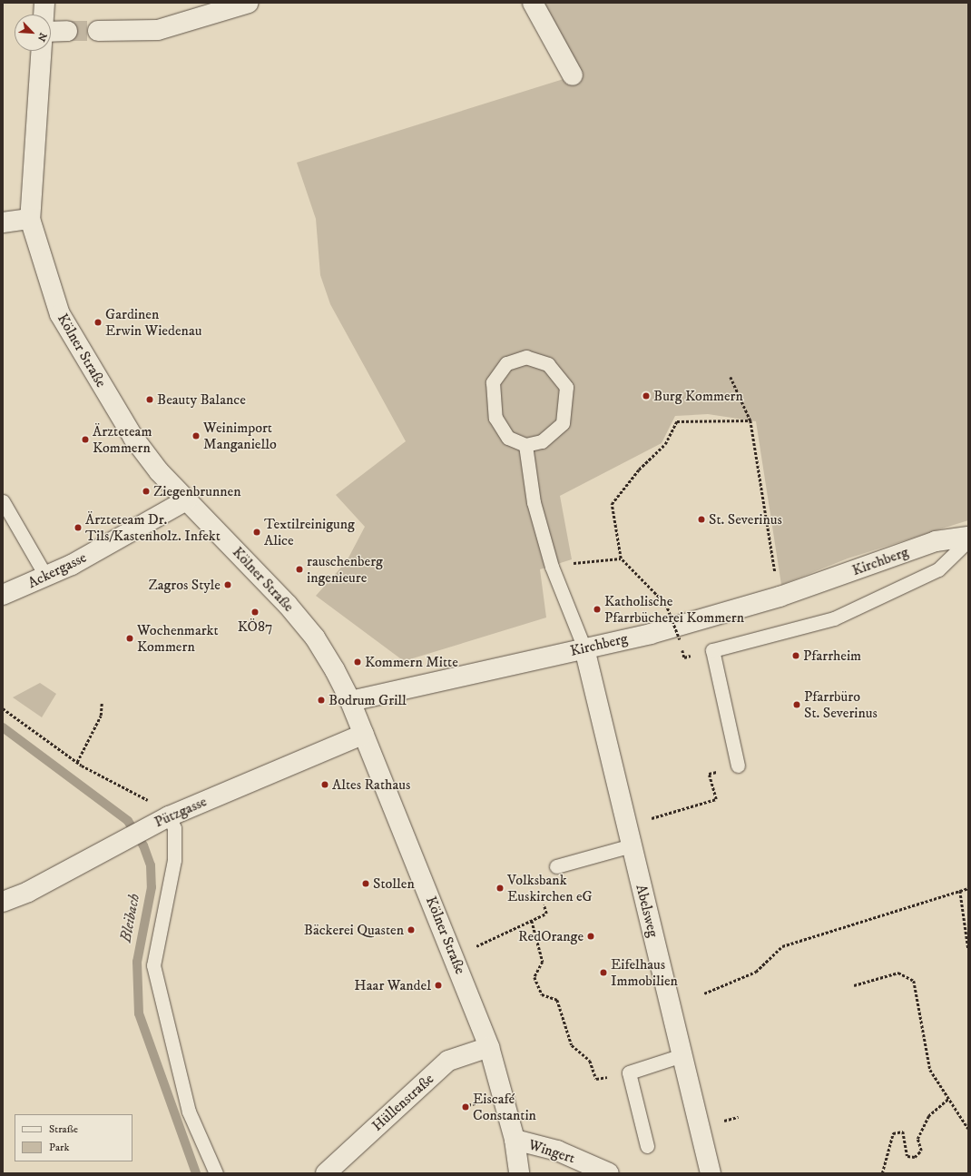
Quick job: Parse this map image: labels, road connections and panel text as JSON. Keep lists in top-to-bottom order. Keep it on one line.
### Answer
{"streets":{"street":["Kölner Straße","Kirchberg","Ackergasse","Pützgasse","Abelsweg","Hüllenstraße","Wingert"]},"crossings":[["Kölner Straße","Kirchberg"],["Kölner Straße","Ackergasse"],["Kölner Straße","Pützgasse"],["Kölner Straße","Hüllenstraße"],["Kölner Straße","Wingert"],["Kirchberg","Abelsweg"]],"water":["Bleibach"],"places":["Gardinen Erwin Wiedenau","Burg Kommern","Beauty Balance","Weinimport Manganiello","Ärzteteam Kommern","Ziegenbrunnen","St. Severinus","Ärzteteam Dr. Tils/Kastenholz. Infekt","Textilreinigung Alice","rauschenberg ingenieure","Zagros Style","Katholische Pfarrbücherei Kommern","KÖ87","Wochenmarkt Kommern","Pfarrheim","Kommern Mitte","Bodrum Grill","Pfarrbüro St. Severinus","Altes Rathaus","Stollen","Volksbank Euskirchen eG","Bäckerei Quasten","RedOrange","Eifelhaus Immobilien","Haar Wandel","Eiscafé Constantin"],"legend":["Straße","Park"],"north":"bottom right"}
